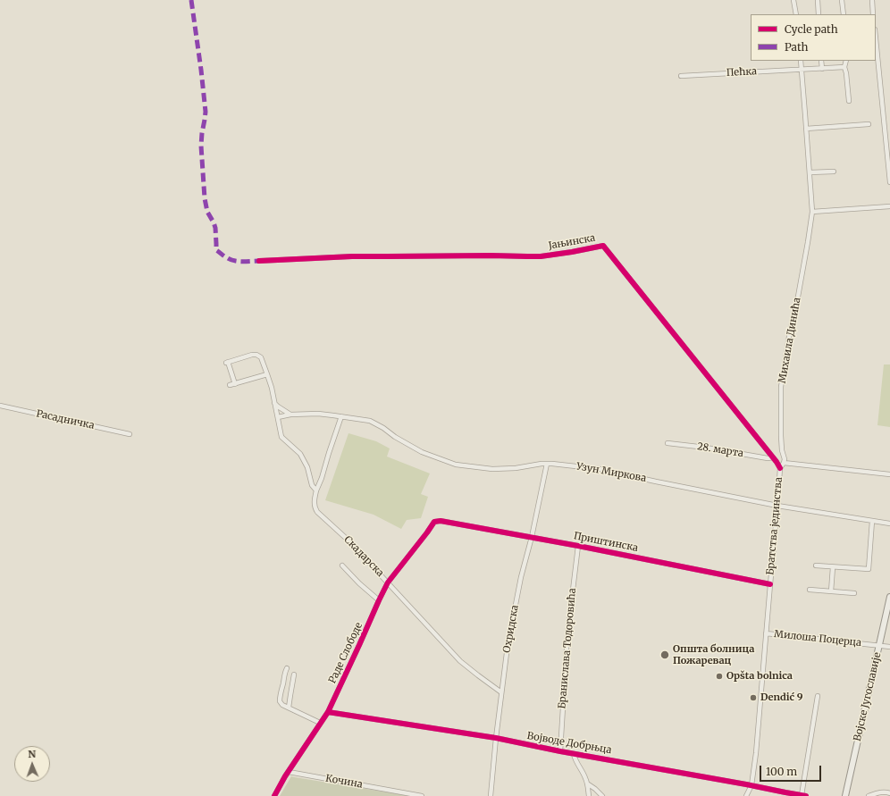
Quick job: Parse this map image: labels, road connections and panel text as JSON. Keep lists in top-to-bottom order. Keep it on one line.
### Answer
{"streets":{"main road":["Војске Југославије"],"street":["Пећка","Јањинска","Михаила Динића","Расадничка","28. марта","Узун Миркова","Братства јединства","Приштинска","Скадарска","Охридска","Милоша Поцерца","Бранислава Тодоровића","Раде Слободе","Војводе Добрњца","Кочина"]},"crossings":[["Јањинска","28. марта"],["Јањинска","Братства јединства"],["Узун Миркова","Братства јединства"],["Узун Миркова","Скадарска"],["Узун Миркова","Охридска"],["Братства јединства","Приштинска"],["Братства јединства","Милоша Поцерца"],["Братства јединства","Војводе Добрњца"],["Приштинска","Охридска"],["Приштинска","Бранислава Тодоровића"],["Приштинска","Раде Слободе"],["Скадарска","Охридска"],["Скадарска","Раде Слободе"],["Охридска","Војводе Добрњца"],["Милоша Поцерца","Војске Југославије"],["Бранислава Тодоровића","Војводе Добрњца"],["Раде Слободе","Војводе Добрњца"],["Раде Слободе","Кочина"]],"places":["Општа болница Пожаревац","Opšta bolnica","Dendić 9"],"legend":["Cycle path","Path"],"scale_bar":"100 m","north":"top"}
